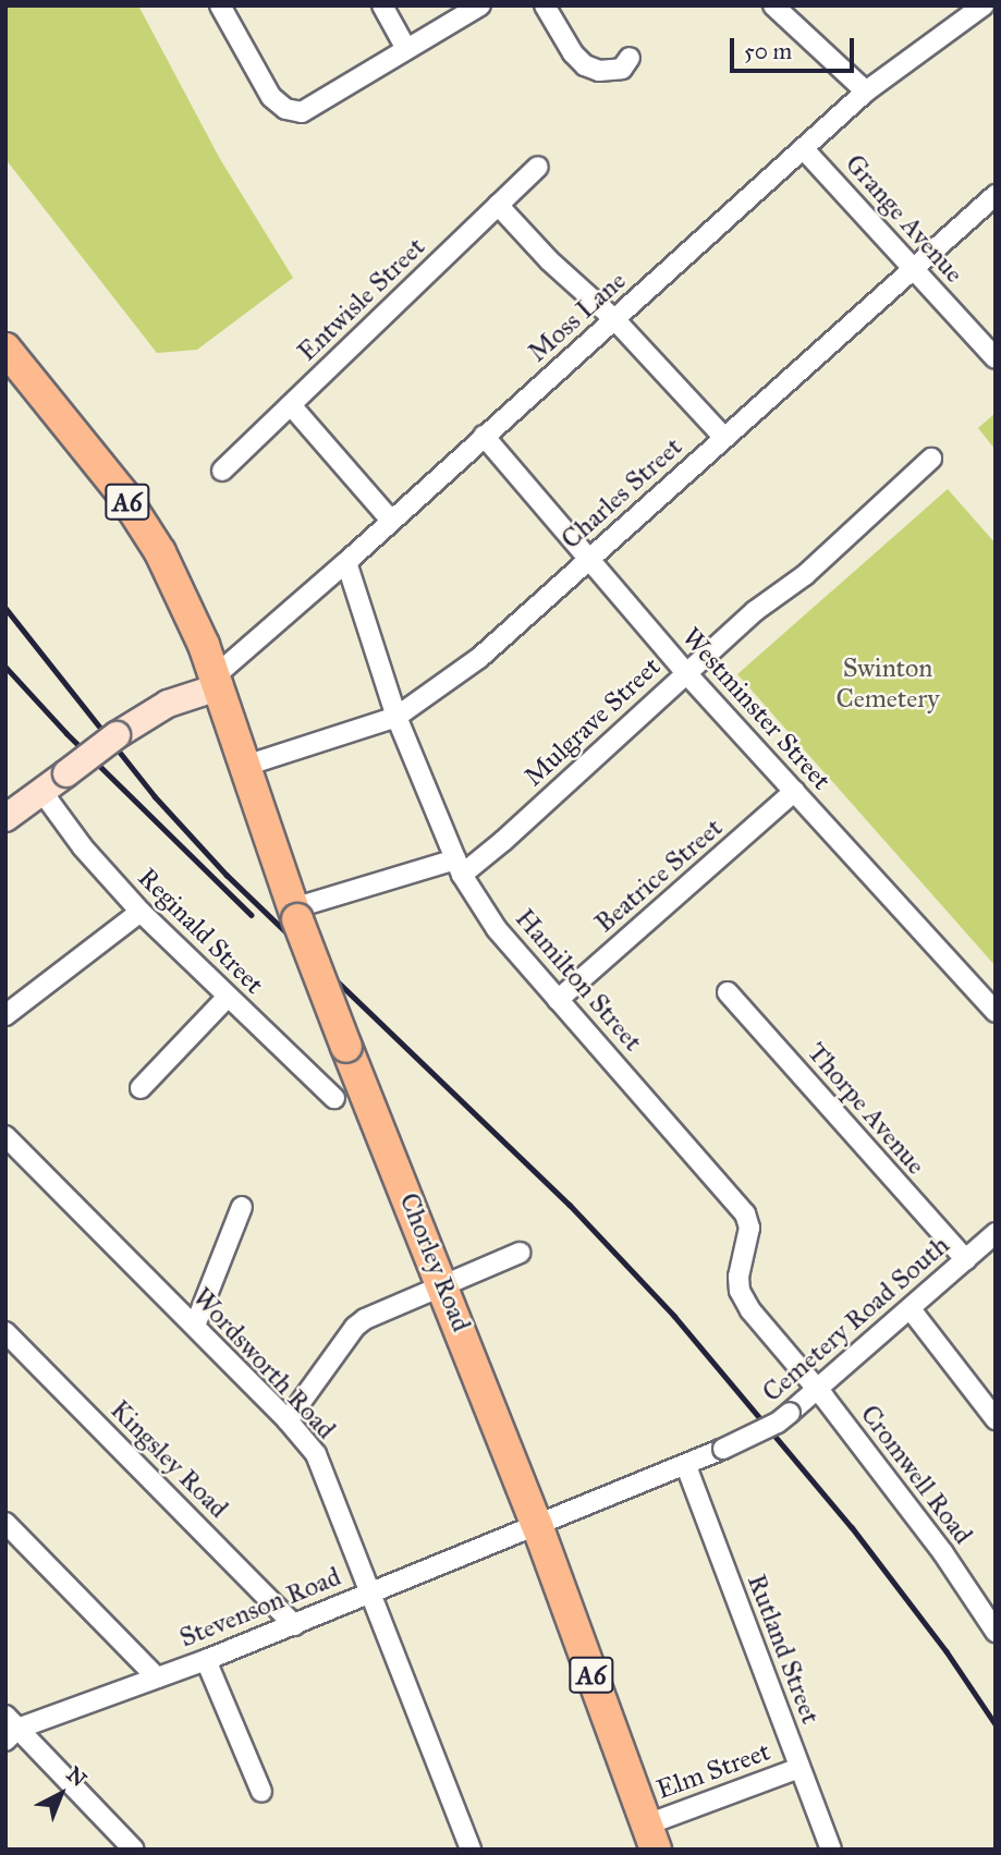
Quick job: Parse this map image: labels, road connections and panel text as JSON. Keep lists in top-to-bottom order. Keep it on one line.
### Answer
{"streets":{"main road":["A6","Chorley Road"],"street":["Grange Avenue","Entwisle Street","Moss Lane","Charles Street","Westminster Street","Mulgrave Street","Beatrice Street","Reginald Street","Hamilton Street","Thorpe Avenue","Cemetery Road South","Wordsworth Road","Kingsley Road","Cromwell Road","Stevenson Road","Rutland Street","Elm Street"]},"crossings":[["Grange Avenue","Moss Lane"],["Grange Avenue","Charles Street"],["Moss Lane","A6"],["Moss Lane","Westminster Street"],["Moss Lane","Hamilton Street"],["Moss Lane","Chorley Road"],["Charles Street","Westminster Street"],["Charles Street","Hamilton Street"],["Charles Street","Chorley Road"],["A6","Chorley Road"],["Westminster Street","Mulgrave Street"],["Westminster Street","Beatrice Street"],["Mulgrave Street","Hamilton Street"],["Mulgrave Street","Chorley Road"],["Beatrice Street","Hamilton Street"],["Hamilton Street","Cemetery Road South"],["Hamilton Street","Cromwell Road"],["Thorpe Avenue","Cemetery Road South"],["Chorley Road","Cemetery Road South"],["Chorley Road","Stevenson Road"],["Chorley Road","Elm Street"],["Cemetery Road South","Cromwell Road"],["Cemetery Road South","Stevenson Road"],["Cemetery Road South","Rutland Street"],["Wordsworth Road","Stevenson Road"],["Kingsley Road","Stevenson Road"],["Rutland Street","Elm Street"]],"parks":["Swinton Cemetery"],"scale_bar":"50 m","north":"top right"}
